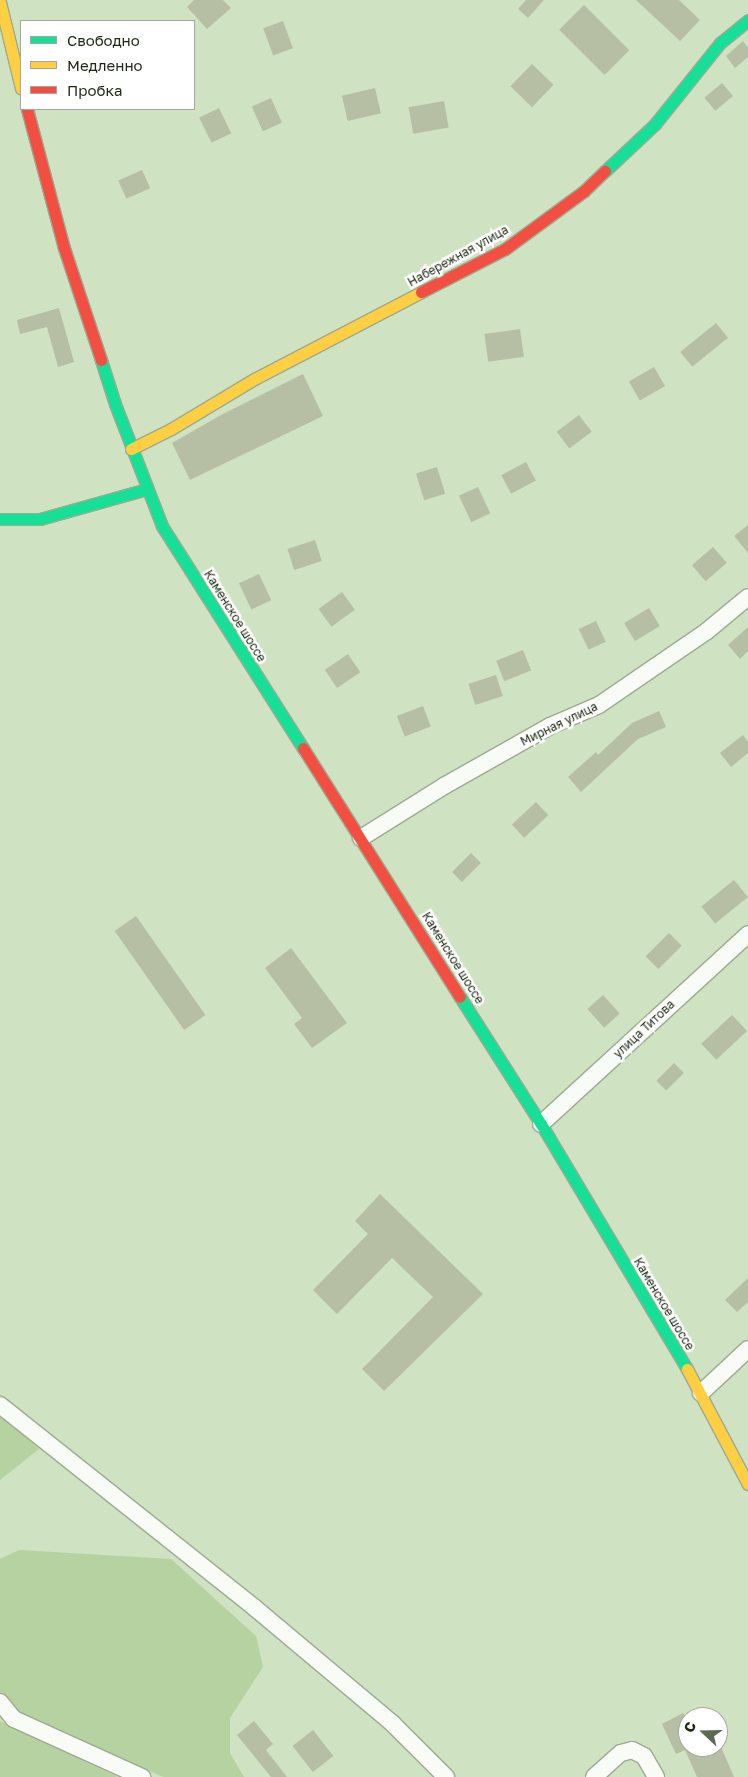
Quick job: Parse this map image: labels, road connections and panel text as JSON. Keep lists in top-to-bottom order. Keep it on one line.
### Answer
{"streets":{"street":["Набережная улица","Каменское шоссе","Мирная улица","улица Титова"]},"crossings":[["Набережная улица","Каменское шоссе"],["Каменское шоссе","Мирная улица"],["Каменское шоссе","улица Титова"]],"legend":["Свободно","Медленно","Пробка"],"north":"left"}
